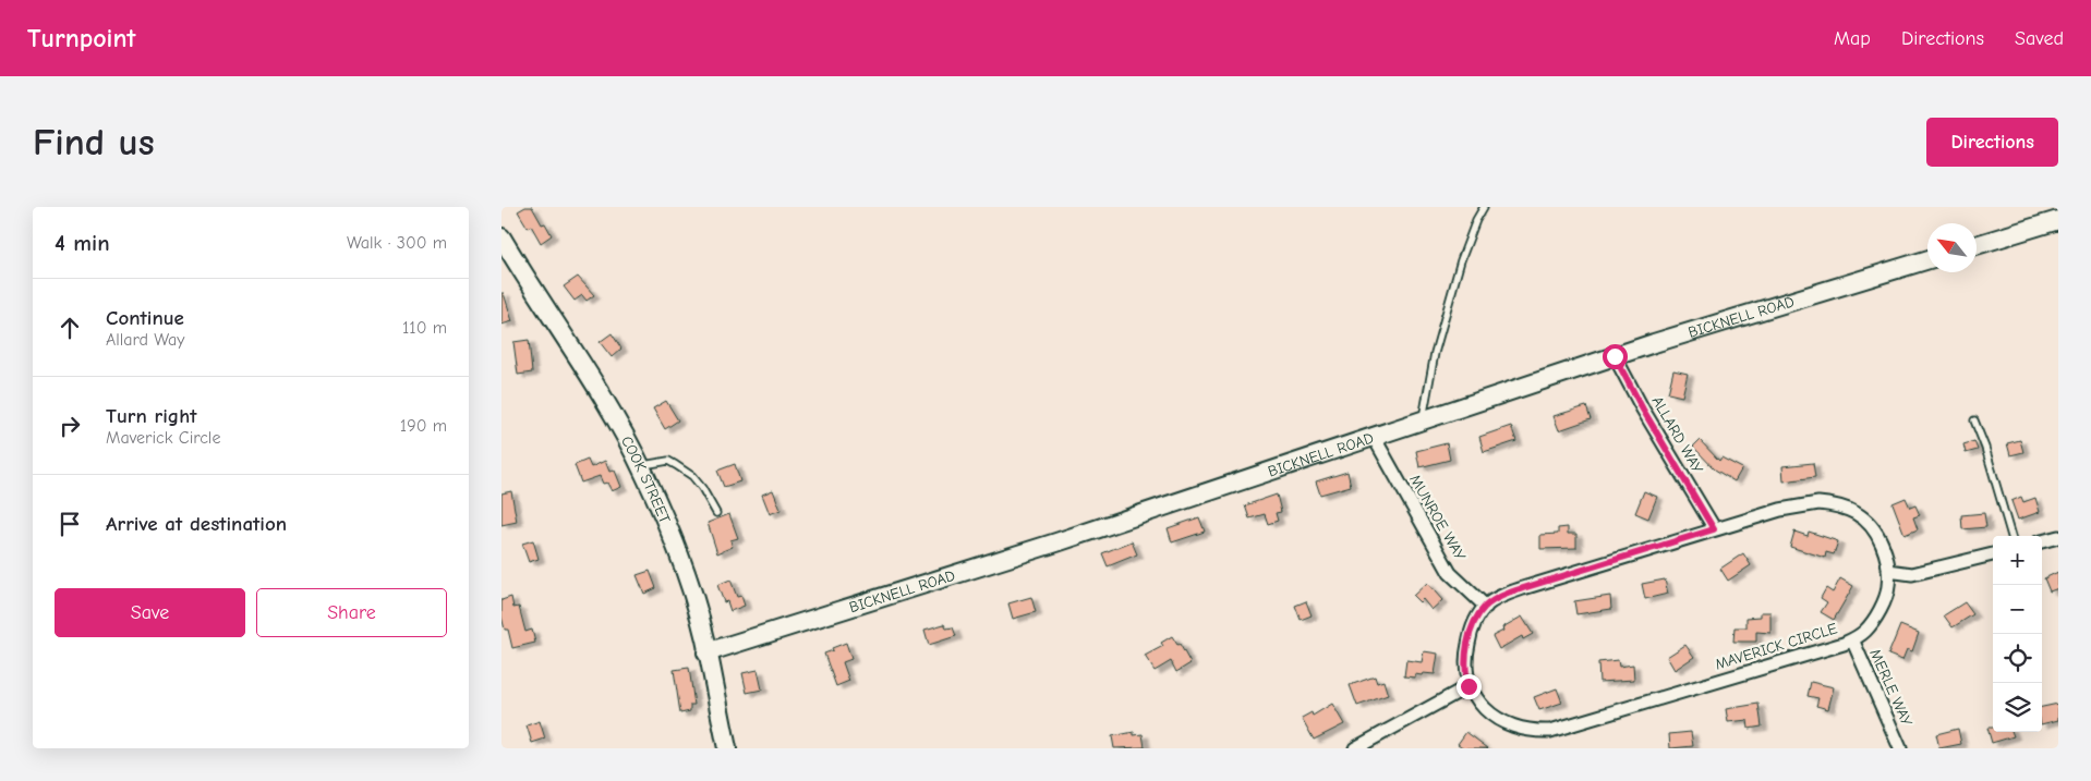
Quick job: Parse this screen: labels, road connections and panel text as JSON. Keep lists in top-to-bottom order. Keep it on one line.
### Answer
{"streets":{"street":["BICKNELL ROAD","ALLARD WAY","COOK STREET","MUNROE WAY","MAVERICK CIRCLE","MERLE WAY"]},"crossings":[["BICKNELL ROAD","ALLARD WAY"],["BICKNELL ROAD","COOK STREET"],["BICKNELL ROAD","MUNROE WAY"],["ALLARD WAY","MAVERICK CIRCLE"],["MUNROE WAY","MAVERICK CIRCLE"],["MAVERICK CIRCLE","MERLE WAY"]],"north":"top left","page":{"header":"Turnpoint","nav":["Map","Directions","Saved"],"buttons":["Directions",["Save","Share"]],"title":"Find us","heading":["4 min","Walk · 300 m"],"list":[["Continue","Allard Way","110 m"],["Turn right","Maverick Circle","190 m"],"Arrive at destination"],"map_buttons":["+","−"]}}
